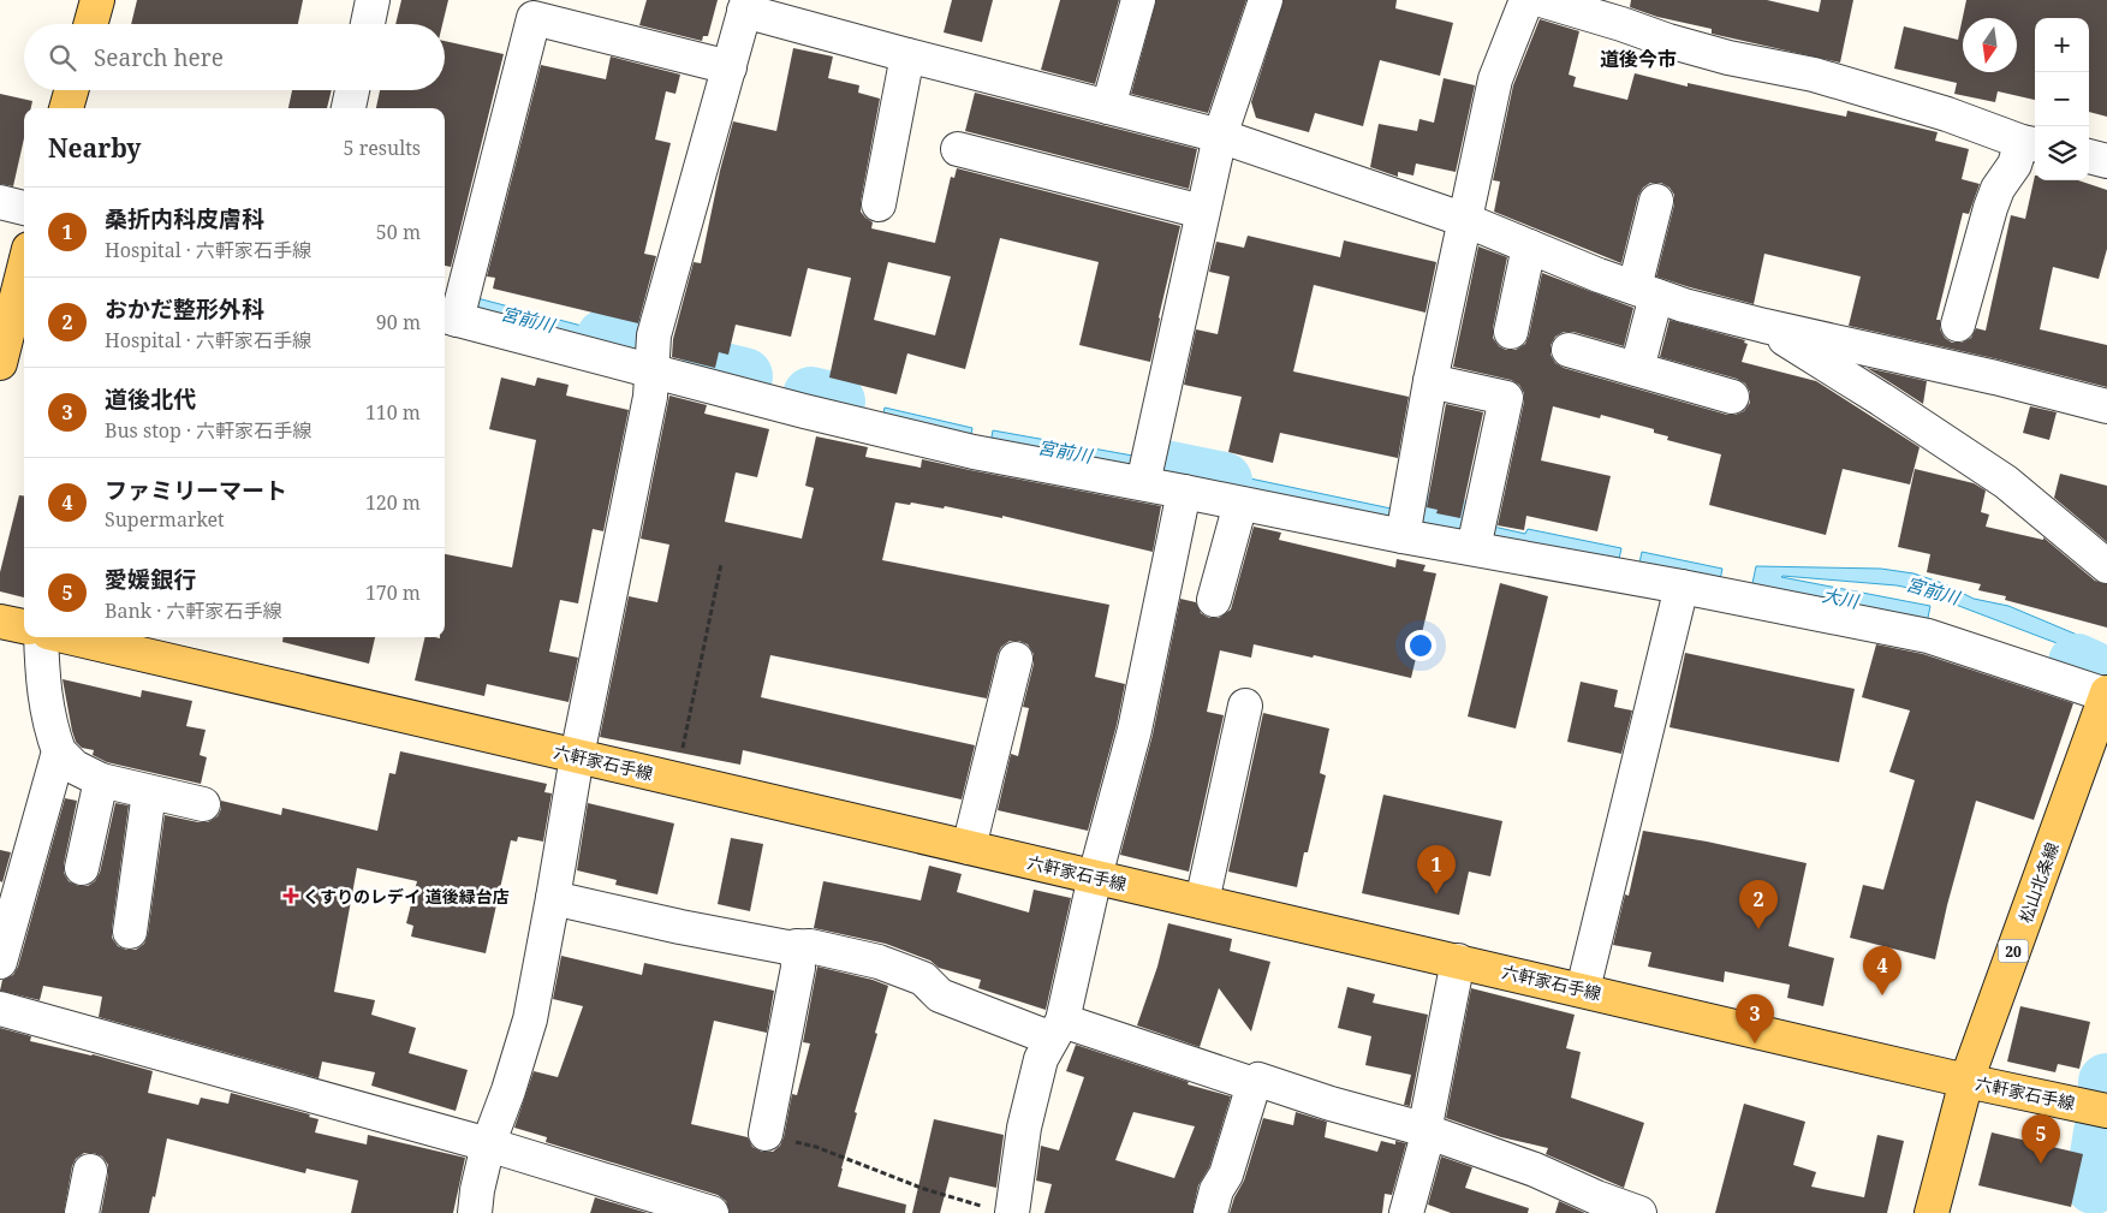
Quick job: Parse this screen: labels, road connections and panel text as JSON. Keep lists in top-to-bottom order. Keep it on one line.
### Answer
{"streets":{"main road":["六軒家石手線","松山北条線","20"]},"crossings":[["六軒家石手線","松山北条線"]],"districts":["道後今市"],"water":["宮前川","大川"],"places":{"health":["くすりのレデイ 道後緑台店"]},"north":"bottom","page":{"map_buttons":["+","−"],"search":"Search here","heading":["Nearby","5 results"],"list":[{"mark":"1","name":"桑折内科皮膚科","note":"Hospital · 六軒家石手線","value":"50 m"},{"mark":"2","name":"おかだ整形外科","note":"Hospital · 六軒家石手線","value":"90 m"},{"mark":"3","name":"道後北代","note":"Bus stop · 六軒家石手線","value":"110 m"},{"mark":"4","name":"ファミリーマート","note":"Supermarket","value":"120 m"},{"mark":"5","name":"愛媛銀行","note":"Bank · 六軒家石手線","value":"170 m"}],"pins":["1","2","4","3","5"]}}
